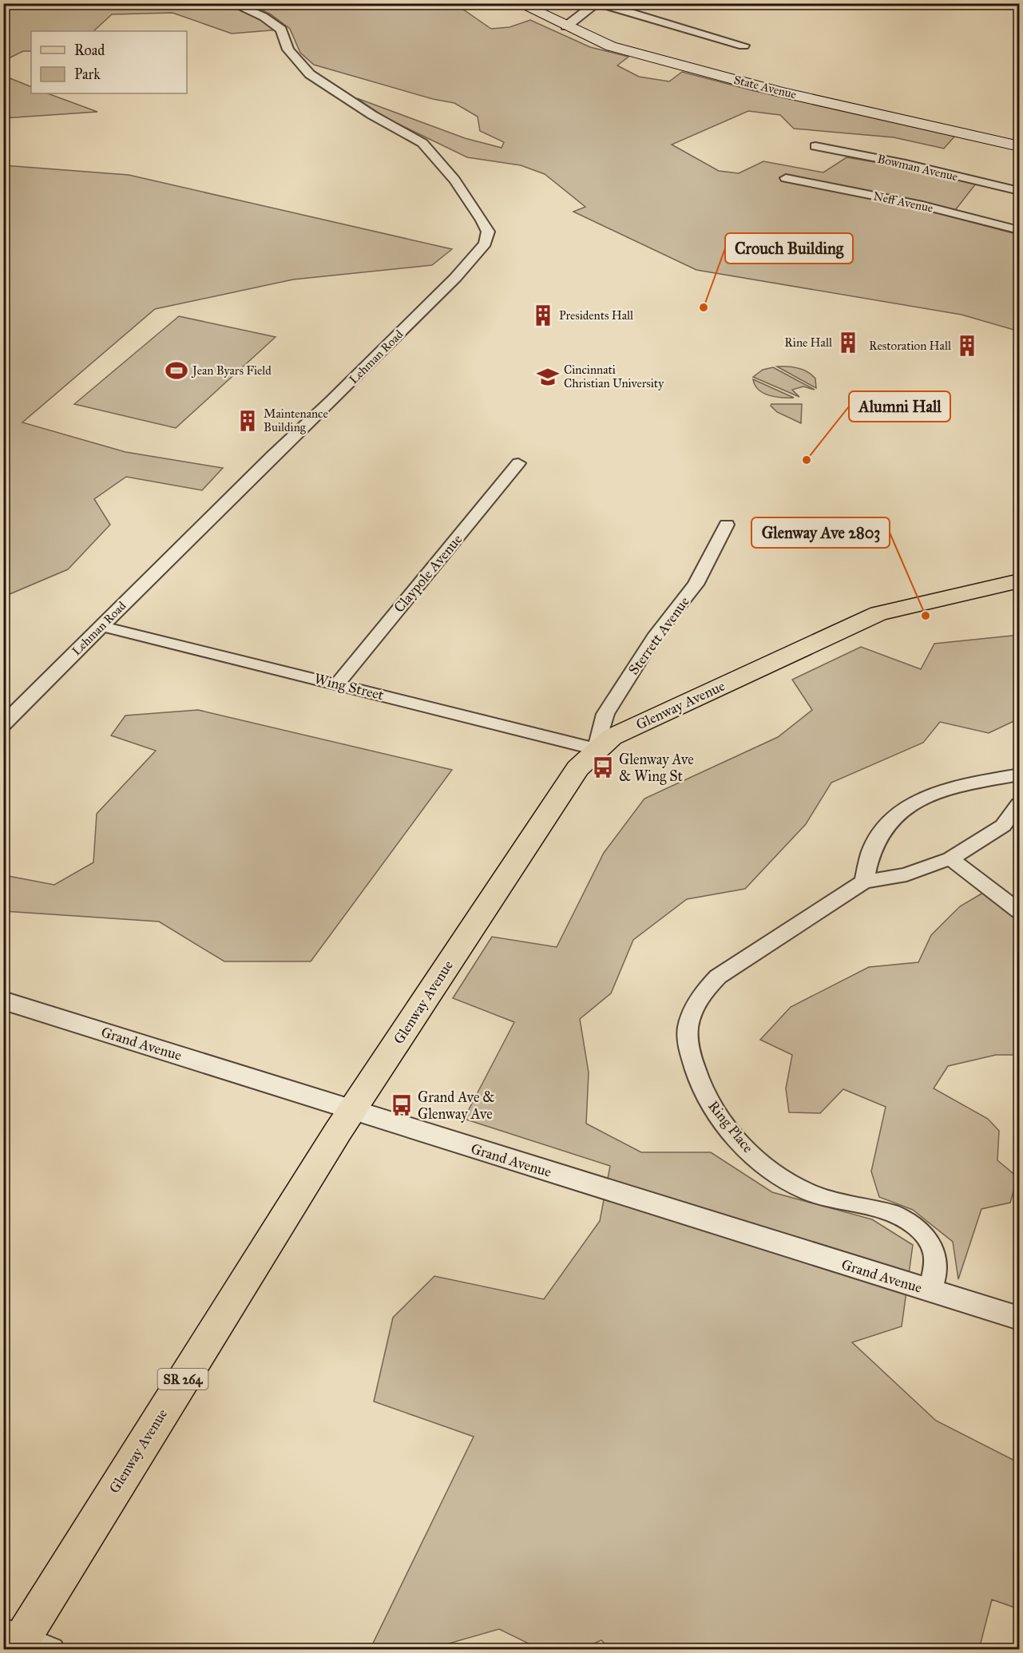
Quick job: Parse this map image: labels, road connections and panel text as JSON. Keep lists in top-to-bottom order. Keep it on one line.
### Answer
{"streets":{"main road":["State Avenue","Glenway Avenue","SR 264"],"street":["Bowman Avenue","Neff Avenue","Lehman Road","Claypole Avenue","Sterrett Avenue","Wing Street","Grand Avenue","Ring Place"]},"crossings":[["Lehman Road","Wing Street"],["Claypole Avenue","Wing Street"],["Sterrett Avenue","Wing Street"],["Sterrett Avenue","Glenway Avenue"],["Wing Street","Glenway Avenue"],["Glenway Avenue","Grand Avenue"],["Grand Avenue","Ring Place"]],"places":{"other":["Crouch Building","Alumni Hall","Glenway Ave 2803"],"building":["Presidents Hall","Rine Hall","Restoration Hall","Maintenance Building"],"sports":["Jean Byars Field"],"school or university":["Cincinnati Christian University"],"bus stop":["Glenway Ave & Wing St","Grand Ave & Glenway Ave"]},"legend":["Road","Park"]}
